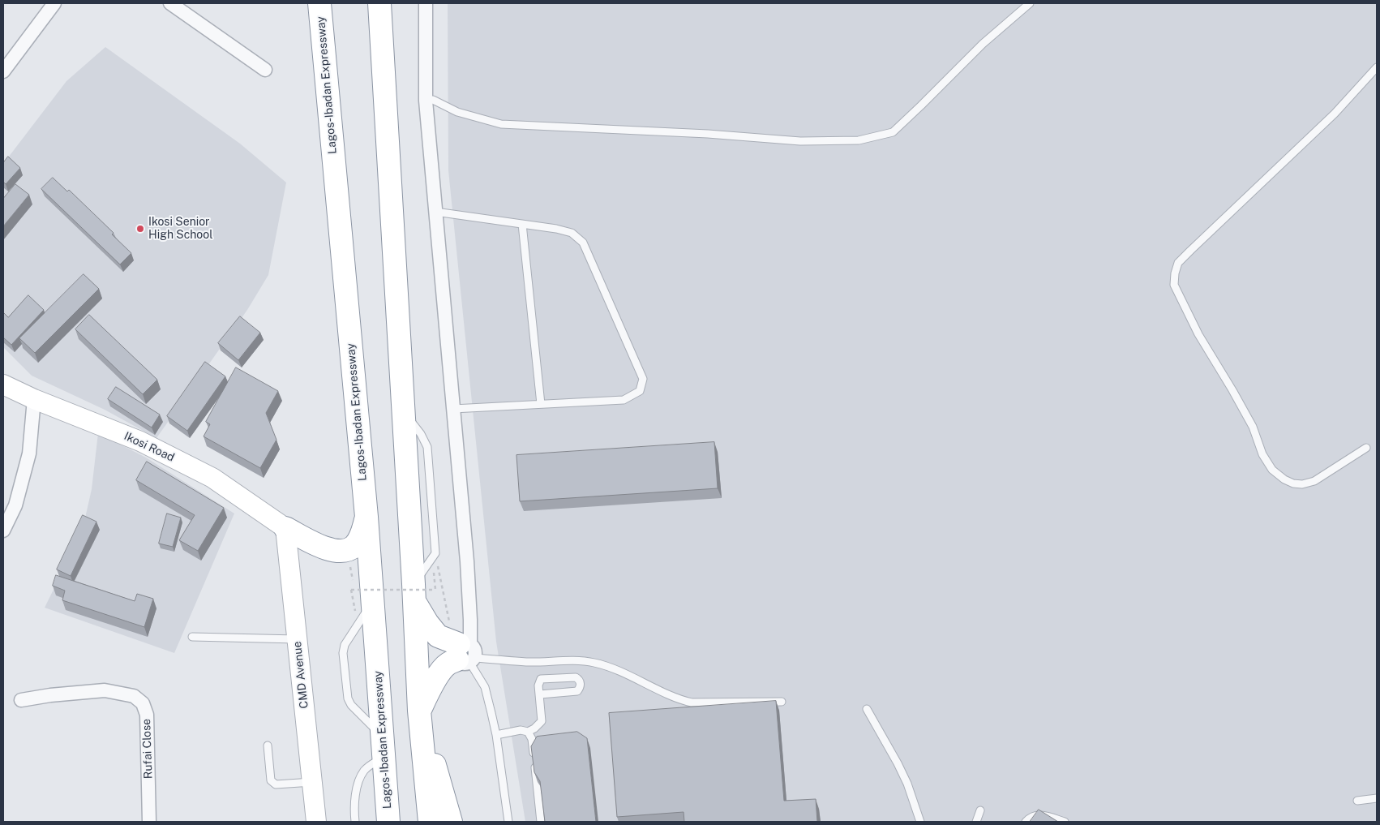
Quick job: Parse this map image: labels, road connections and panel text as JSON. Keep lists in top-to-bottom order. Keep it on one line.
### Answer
{"streets":{"highway":["Lagos-Ibadan Expressway"],"street":["Ikosi Road","CMD Avenue","Rufai Close"]},"crossings":[["Ikosi Road","CMD Avenue"]],"places":["Ikosi Senior High School"]}
